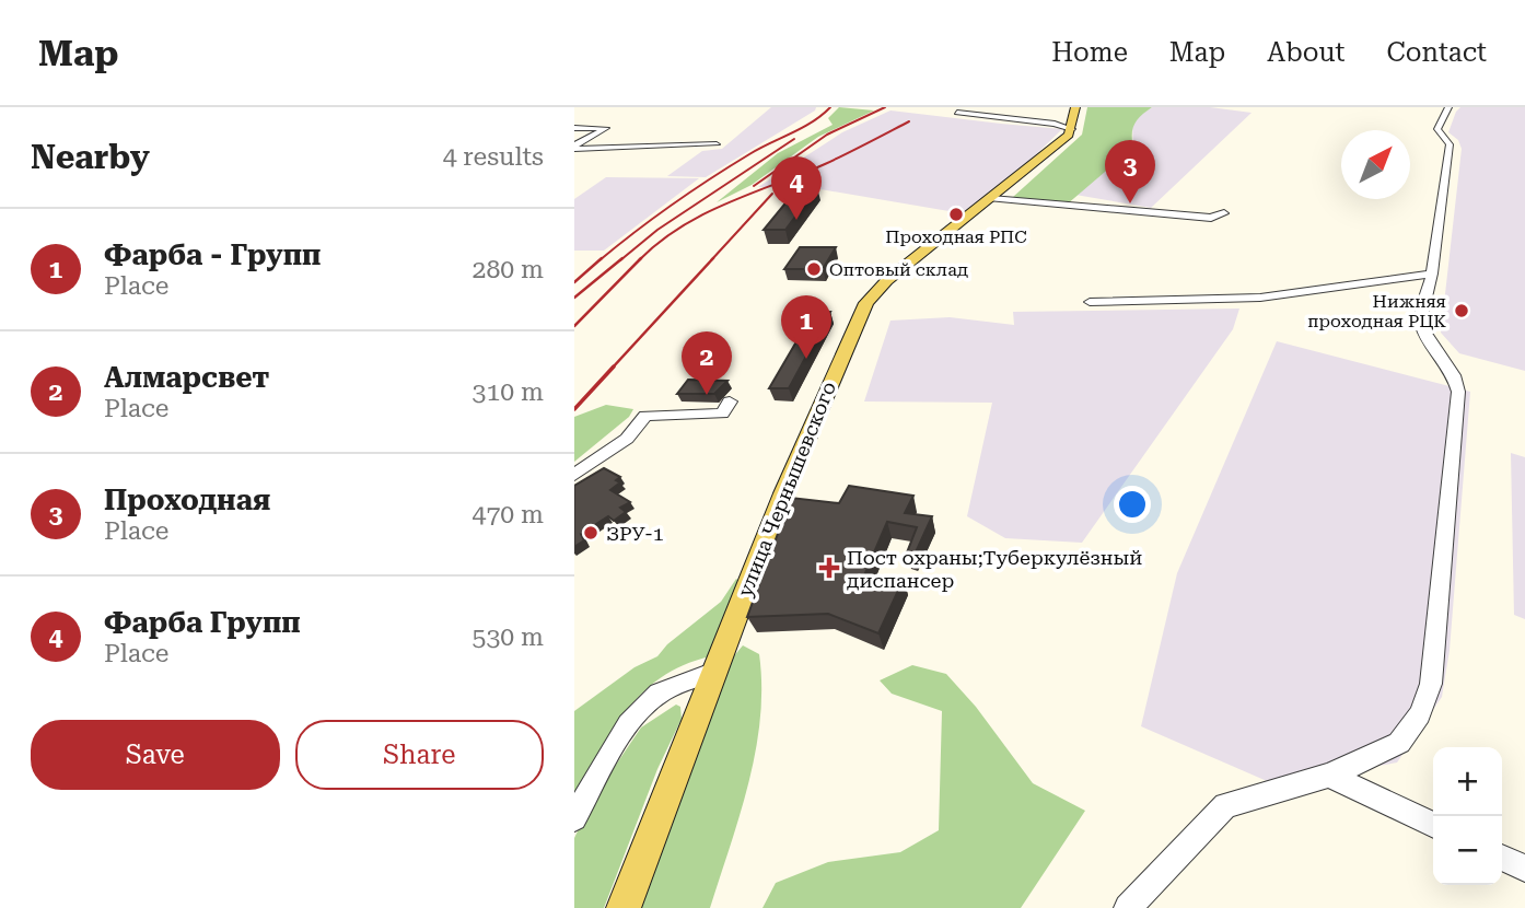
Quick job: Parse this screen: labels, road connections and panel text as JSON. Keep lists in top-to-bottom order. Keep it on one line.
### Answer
{"streets":{"main road":["улица Чернышевского"]},"places":{"other":["Проходная РПС","Оптовый склад","Нижняя проходная РЦК","ЗРУ-1"],"health":["Пост охраны;Туберкулёзный диспансер"]},"north":"top right","page":{"header":"Map","nav":["Home","Map","About","Contact"],"heading":["Nearby","4 results"],"pins":["3","4","1","2"],"list":[{"mark":"1","name":"Фарба - Групп","note":"Place","value":"280 m"},{"mark":"2","name":"Алмарсвет","note":"Place","value":"310 m"},{"mark":"3","name":"Проходная","note":"Place","value":"470 m"},{"mark":"4","name":"Фарба Групп","note":"Place","value":"530 m"}],"buttons":["Save","Share"],"map_buttons":["+","−"]}}
